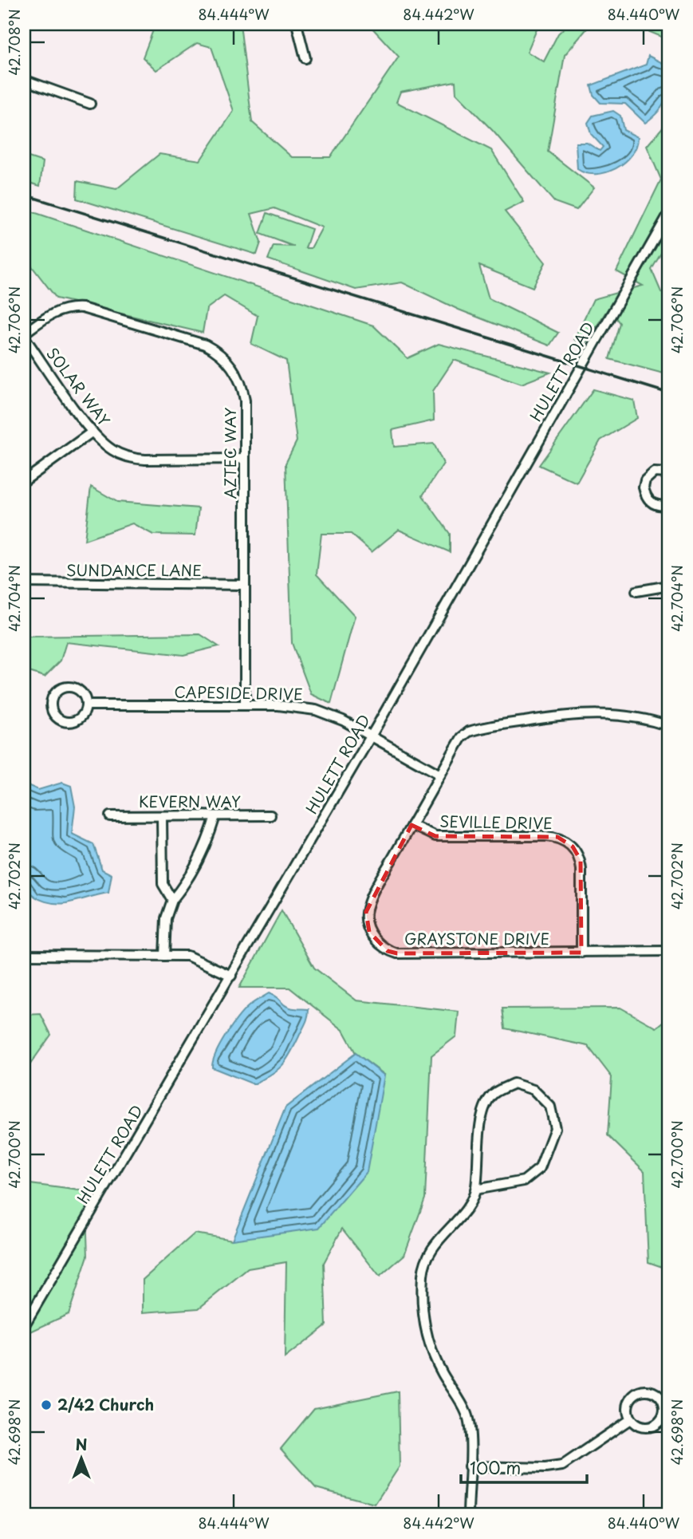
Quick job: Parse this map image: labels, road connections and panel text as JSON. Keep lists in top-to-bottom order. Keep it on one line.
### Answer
{"streets":{"street":["HULETT ROAD","SOLAR WAY","AZTEC WAY","SUNDANCE LANE","CAPESIDE DRIVE","KEVERN WAY","SEVILLE DRIVE","GRAYSTONE DRIVE"]},"crossings":[["HULETT ROAD","CAPESIDE DRIVE"],["SOLAR WAY","AZTEC WAY"],["AZTEC WAY","SUNDANCE LANE"],["AZTEC WAY","CAPESIDE DRIVE"],["CAPESIDE DRIVE","GRAYSTONE DRIVE"],["SEVILLE DRIVE","GRAYSTONE DRIVE"]],"places":["2/42 Church"],"scale_bar":"100 m","north":"top","coordinates":["84.444°W","84.442°W","84.440°W","42.708°N","42.706°N","42.704°N","42.702°N","42.700°N","42.698°N"]}
